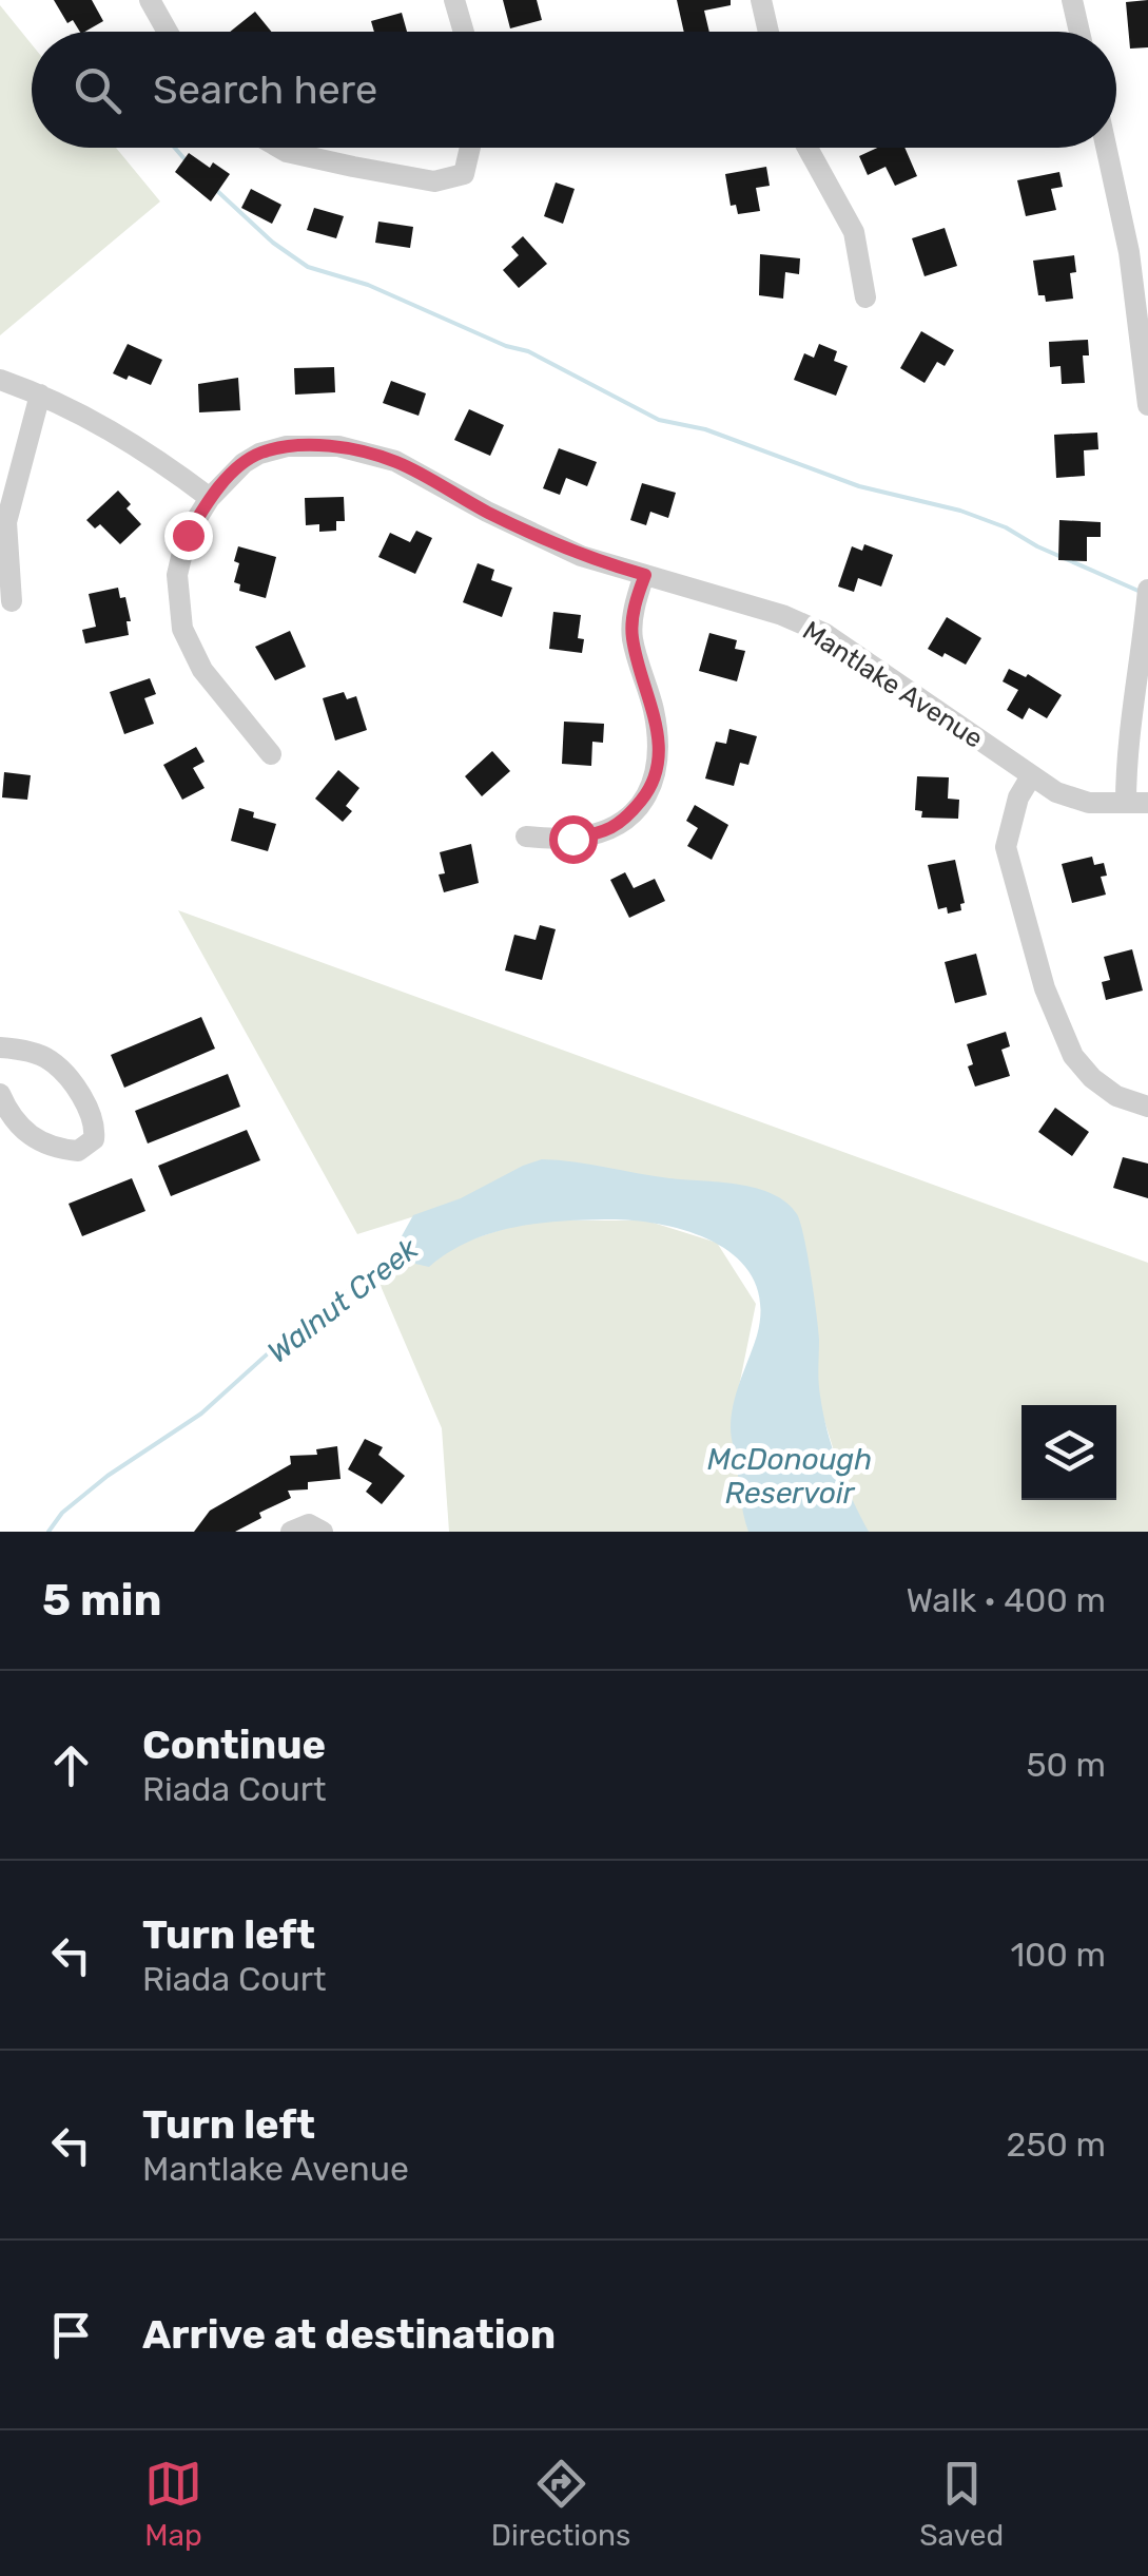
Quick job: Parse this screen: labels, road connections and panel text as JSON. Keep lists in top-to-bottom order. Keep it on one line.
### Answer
{"streets":{"street":["Mantlake Avenue"]},"water":["Walnut Creek","McDonough Reservoir"],"page":{"search":"Search here","heading":["5 min","Walk · 400 m"],"list":[["Continue","Riada Court","50 m"],["Turn left","Riada Court","100 m"],["Turn left","Mantlake Avenue","250 m"],"Arrive at destination"],"nav":["Map","Directions","Saved"]}}
